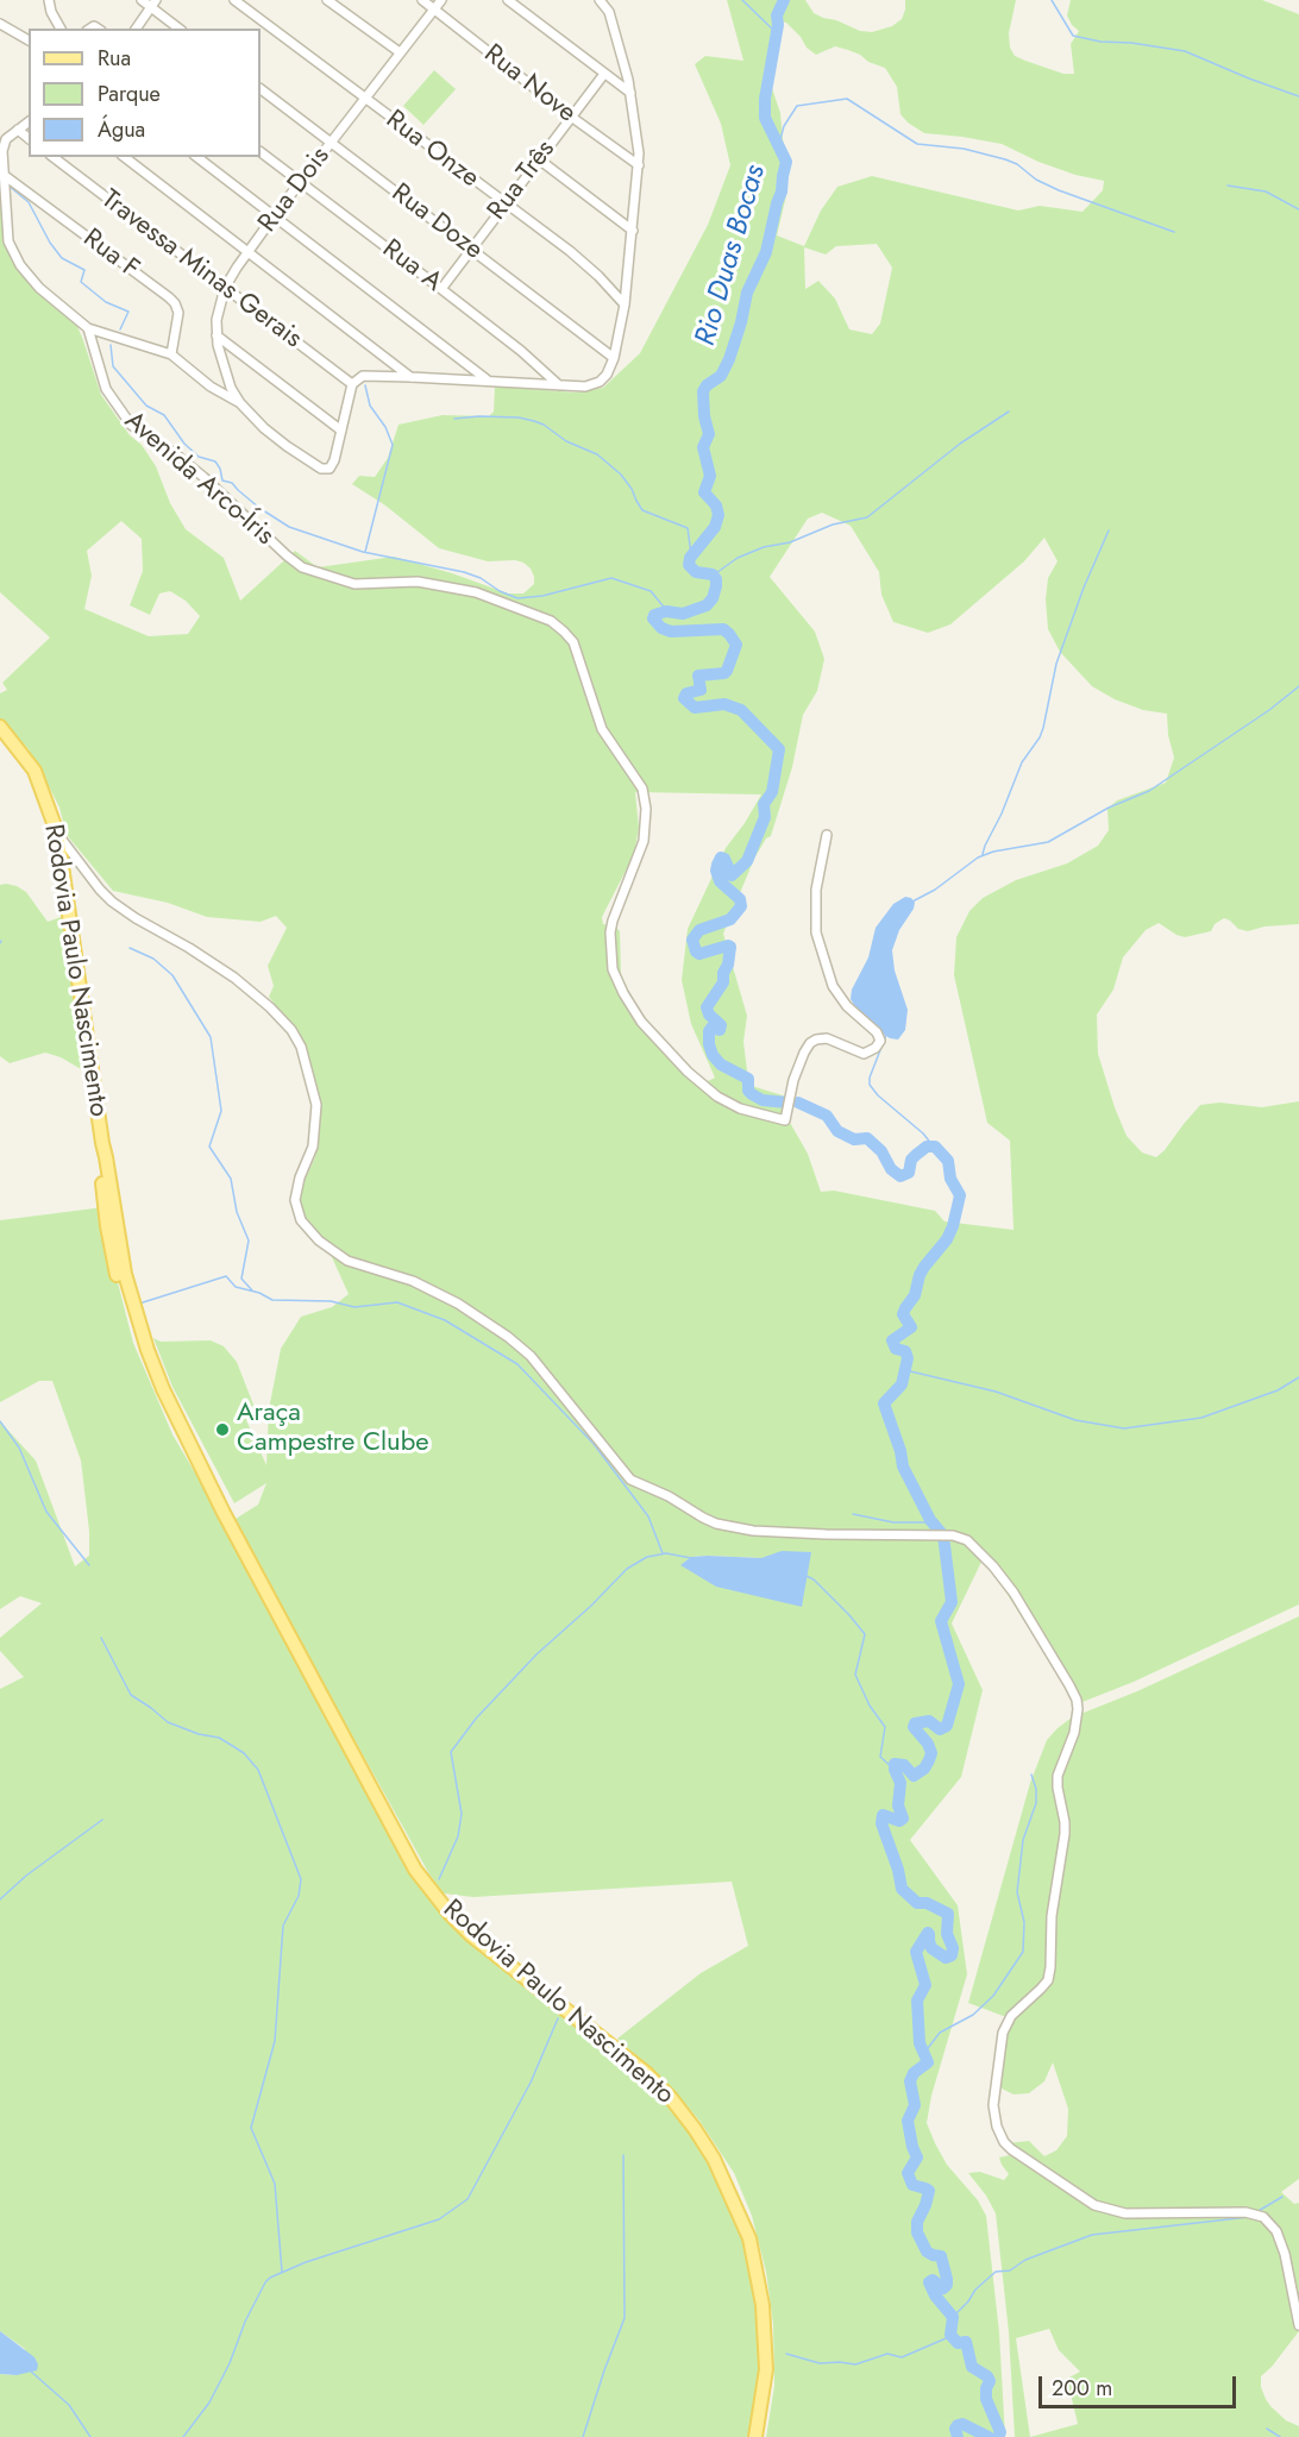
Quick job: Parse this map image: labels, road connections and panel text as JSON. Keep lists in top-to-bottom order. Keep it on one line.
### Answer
{"streets":{"main road":["Rodovia Paulo Nascimento"],"street":["Rua Nove","Rua Onze","Rua Três","Rua Dois","Rua Doze","Rua F","Rua A","Travessa Minas Gerais","Avenida Arco-Íris"]},"crossings":[["Rua Nove","Rua Três"],["Rua Nove","Rua Dois"],["Rua Onze","Rua Três"],["Rua Onze","Rua Dois"],["Rua Três","Rua Doze"],["Rua Três","Rua A"],["Rua Dois","Rua Doze"],["Rua Dois","Rua A"],["Rua Dois","Travessa Minas Gerais"]],"water":["Rio Duas Bocas"],"places":["Araça Campestre Clube"],"legend":["Rua","Parque","Água"],"scale_bar":"200 m"}
